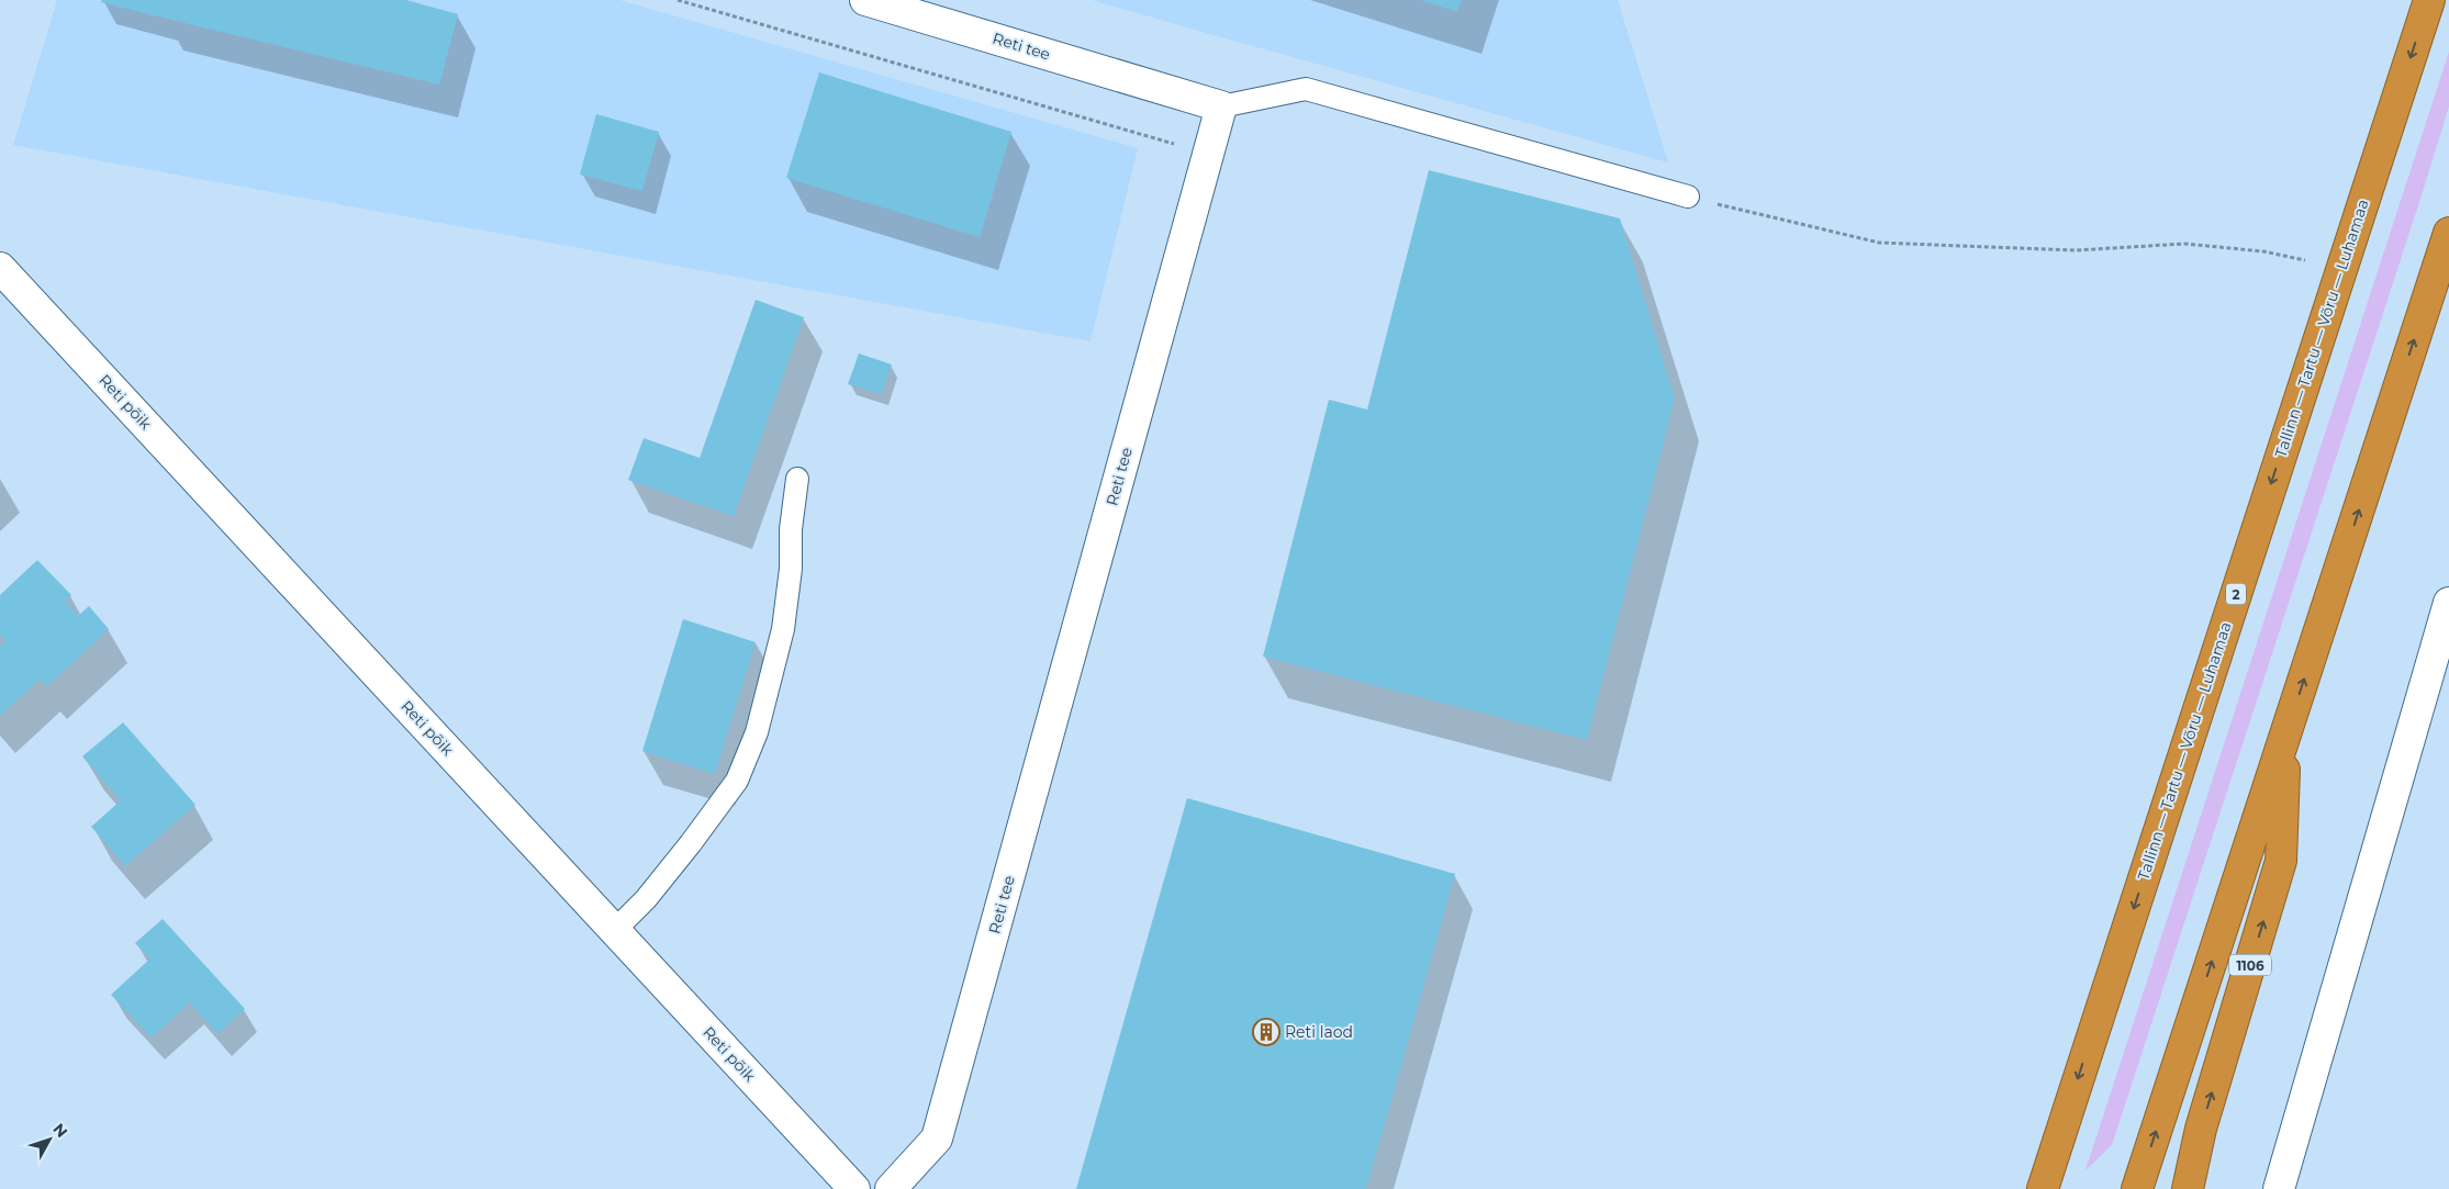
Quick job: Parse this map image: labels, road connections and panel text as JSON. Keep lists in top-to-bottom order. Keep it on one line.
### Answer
{"streets":{"highway":["Tallinn — Tartu — Võru — Luhamaa","2","1106"],"street":["Reti tee","Reti põik"]},"places":{"building":["Reti laod"]},"north":"top right"}
